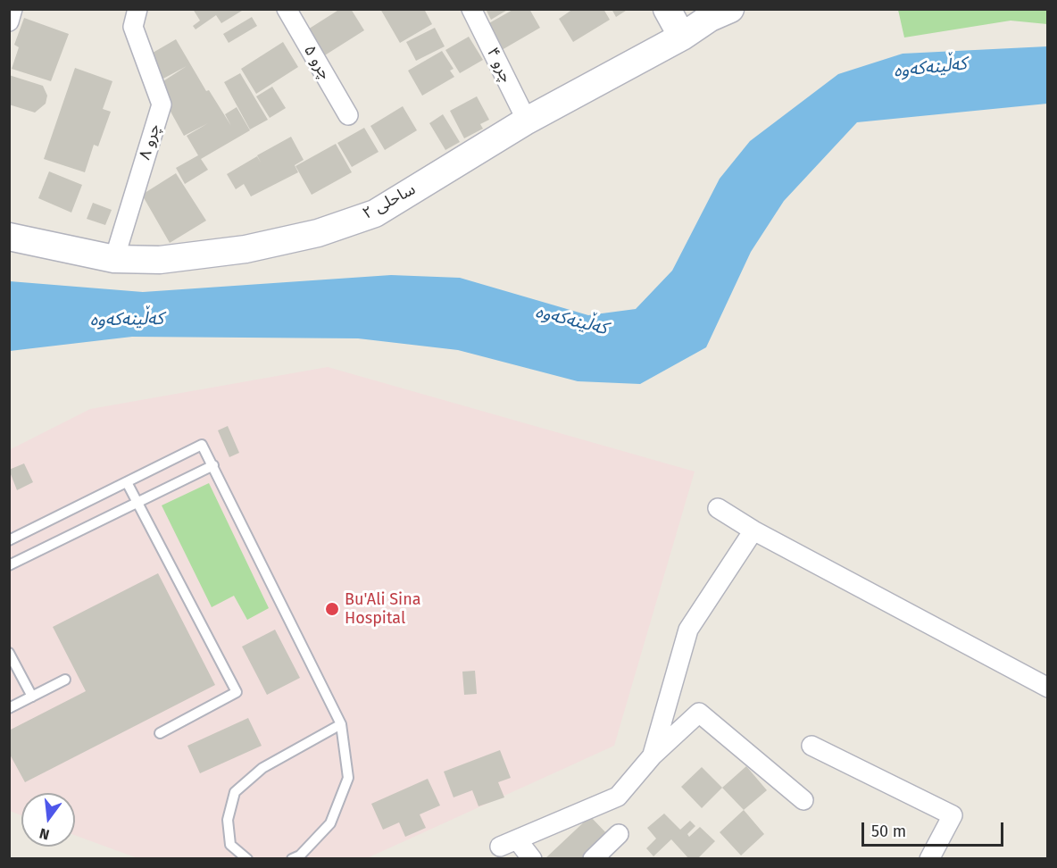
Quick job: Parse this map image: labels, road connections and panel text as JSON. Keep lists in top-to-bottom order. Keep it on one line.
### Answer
{"streets":{"street":["چرو ۵","چرو ۴","چرو ۸","ساحلی ۲"]},"crossings":[["چرو ۴","ساحلی ۲"],["چرو ۸","ساحلی ۲"]],"water":["کەڵینەکەوە"],"places":["Bu'Ali Sina Hospital"],"scale_bar":"50 m","north":"bottom"}
